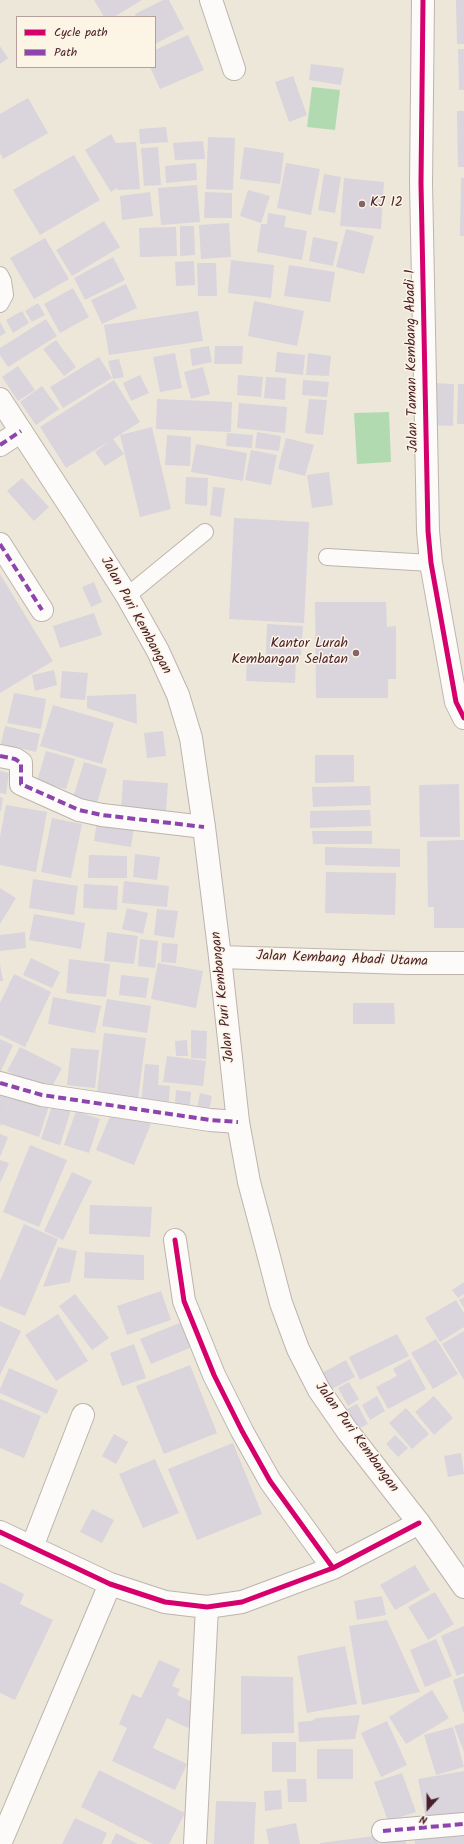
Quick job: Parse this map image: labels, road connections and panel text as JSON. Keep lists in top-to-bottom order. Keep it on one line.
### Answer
{"streets":{"street":["Jalan Taman Kembang Abadi 1","Jalan Puri Kembangan","Jalan Kembang Abadi Utama"]},"crossings":[["Jalan Puri Kembangan","Jalan Kembang Abadi Utama"]],"places":["KJ 12","Kantor Lurah Kembangan Selatan"],"legend":["Cycle path","Path"],"north":"bottom"}
